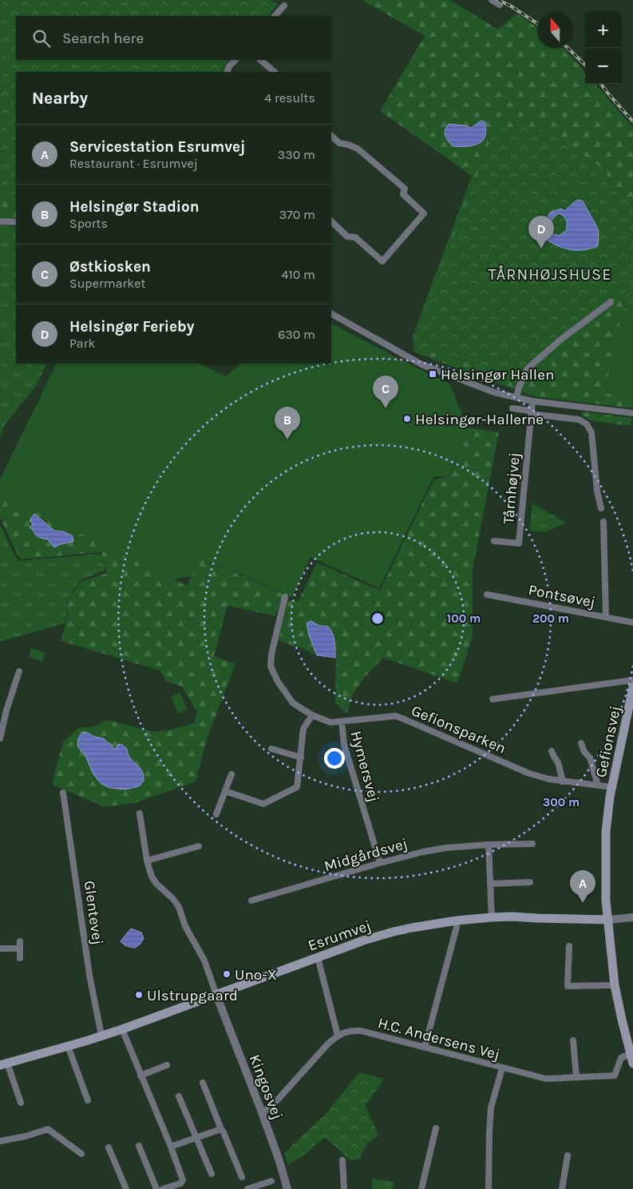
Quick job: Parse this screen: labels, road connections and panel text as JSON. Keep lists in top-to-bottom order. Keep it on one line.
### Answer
{"streets":{"main road":["Gefionsvej","Esrumvej"],"street":["Tårnhøjvej","Pontsøvej","Gefionsparken","Hymersvej","Midgårdsvej","Glentevej","H.C. Andersens Vej","Kingosvej"]},"crossings":[["Gefionsparken","Gefionsvej"],["Gefionsparken","Hymersvej"],["Gefionsvej","Esrumvej"],["Gefionsvej","H.C. Andersens Vej"],["Hymersvej","Midgårdsvej"],["Glentevej","Esrumvej"],["Esrumvej","Kingosvej"],["H.C. Andersens Vej","Kingosvej"]],"districts":["TÅRNHØJSHUSE"],"places":{"transit":["Helsingør Hallen"],"other":["Helsingør-Hallerne","Uno-X","Ulstrupgaard"]},"north":"top","page":{"map_buttons":["+","−"],"search":"Search here","heading":["Nearby","4 results"],"list":[{"mark":"A","name":"Servicestation Esrumvej","note":"Restaurant · Esrumvej","value":"330 m"},{"mark":"B","name":"Helsingør Stadion","note":"Sports","value":"370 m"},{"mark":"C","name":"Østkiosken","note":"Supermarket","value":"410 m"},{"mark":"D","name":"Helsingør Ferieby","note":"Park","value":"630 m"}],"pins":["D","C","B","A"]},"rings":["100 m","200 m","300 m"]}
